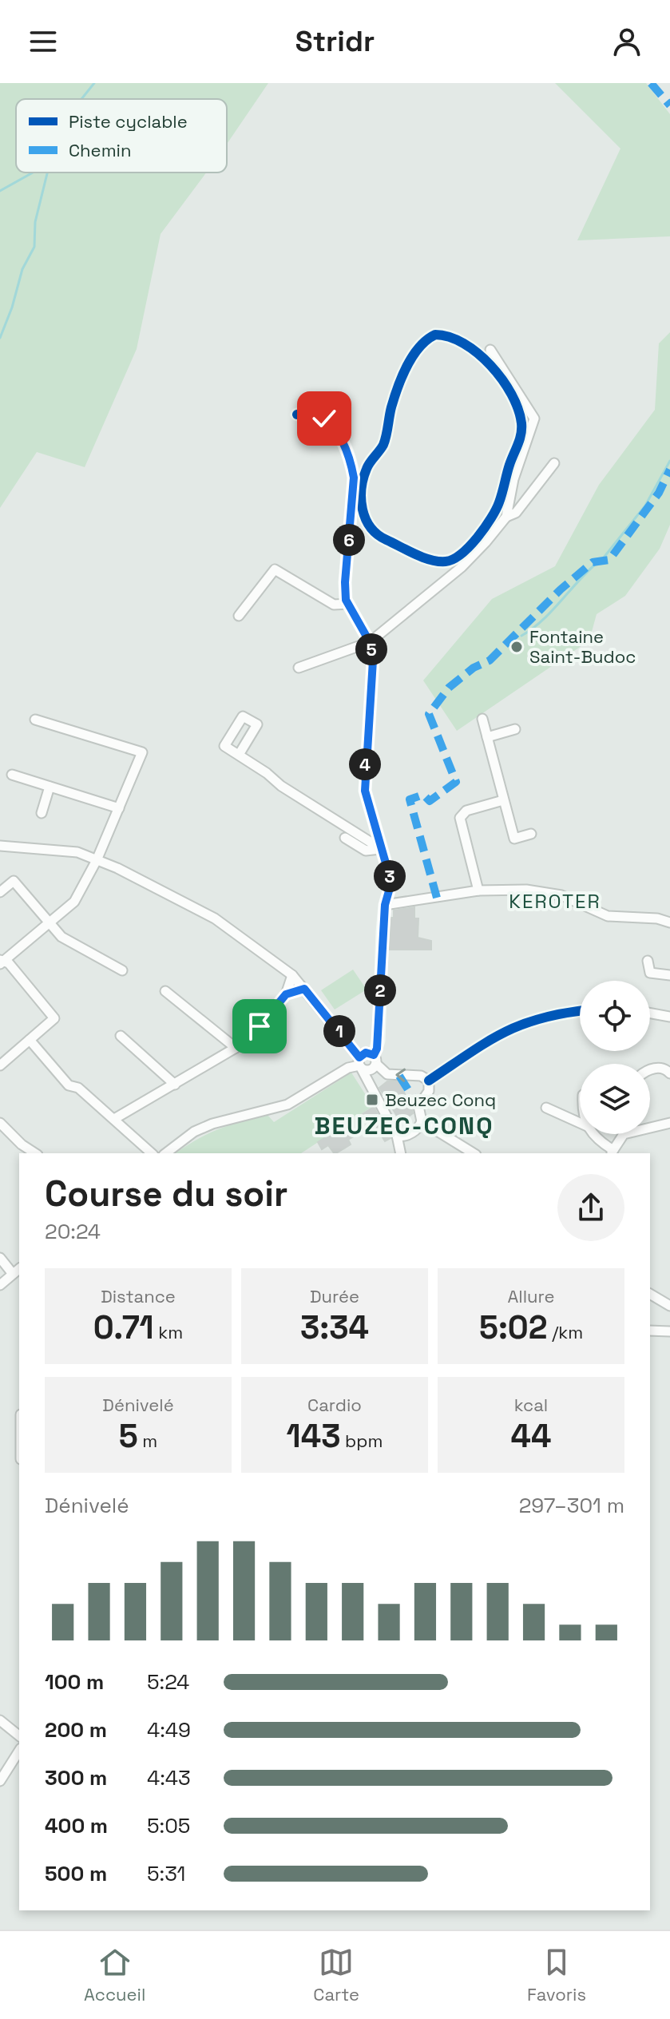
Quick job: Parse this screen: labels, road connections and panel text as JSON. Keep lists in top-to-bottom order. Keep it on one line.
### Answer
{"districts":["KEROTER","BEUZEC-CONQ"],"places":{"other":["Fontaine Saint-Budoc"],"transit":["Beuzec Conq"]},"legend":["Piste cyclable","Chemin"],"page":{"header":"Stridr","pins":["6","5","4","3","2","1"],"heading":["Course du soir","20:24"],"stats":[["Distance","0.71 km"],["Durée","3:34"],["Allure","5:02 /km"],["Dénivelé","5 m"],["Cardio","143 bpm"],["kcal","44"]],"chart":["Dénivelé","297–301 m"],"list":[{"name":"100 m","note":"5:24"},{"name":"200 m","note":"4:49"},{"name":"300 m","note":"4:43"},{"name":"400 m","note":"5:05"},{"name":"500 m","note":"5:31"}],"tabs":["Accueil","Carte","Favoris"]}}
